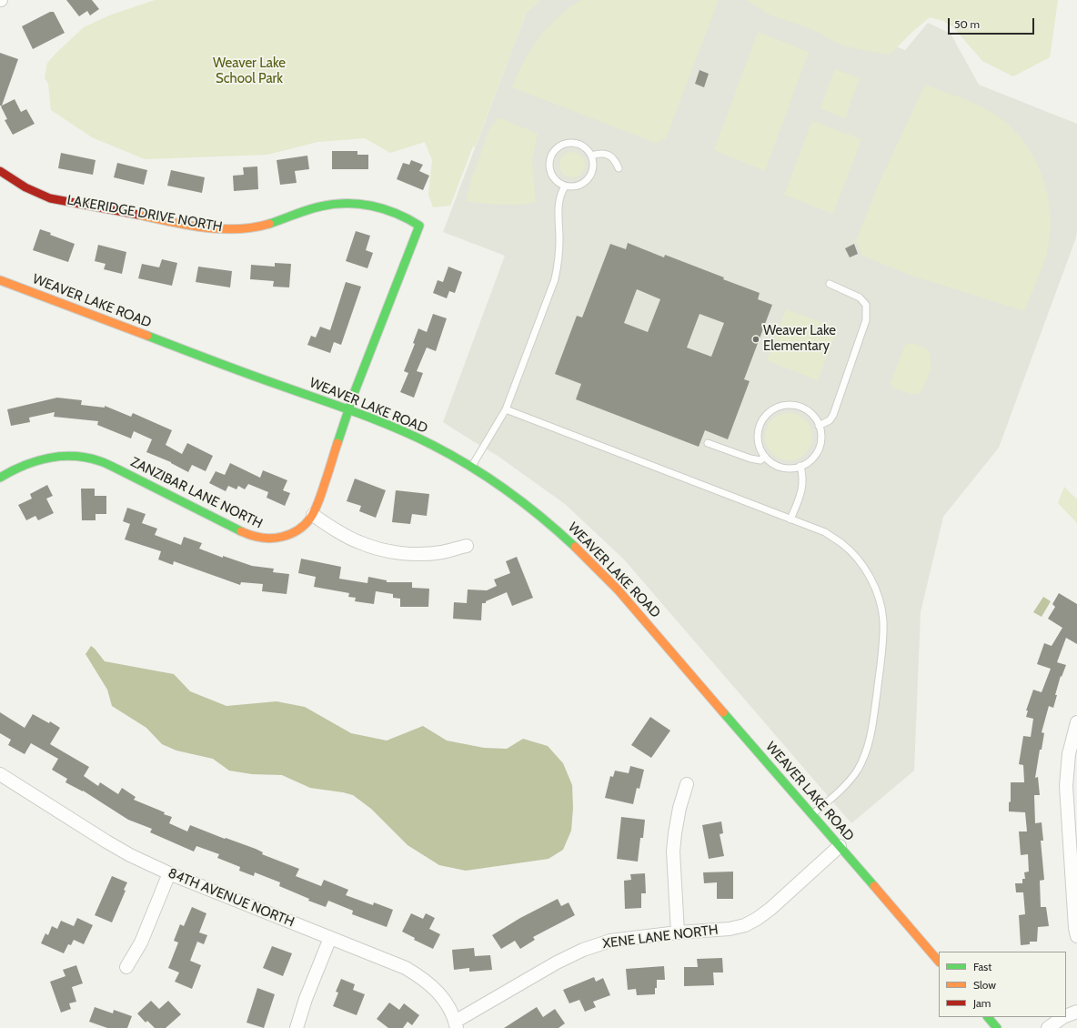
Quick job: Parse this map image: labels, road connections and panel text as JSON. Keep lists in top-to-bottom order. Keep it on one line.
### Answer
{"streets":{"main road":["LAKERIDGE DRIVE NORTH","WEAVER LAKE ROAD","ZANZIBAR LANE NORTH"],"street":["84TH AVENUE NORTH","XENE LANE NORTH"]},"crossings":[["LAKERIDGE DRIVE NORTH","ZANZIBAR LANE NORTH"],["WEAVER LAKE ROAD","ZANZIBAR LANE NORTH"],["WEAVER LAKE ROAD","XENE LANE NORTH"],["84TH AVENUE NORTH","XENE LANE NORTH"]],"parks":["Weaver Lake School Park"],"places":["Weaver Lake Elementary"],"legend":["Fast","Slow","Jam"],"scale_bar":"50 m"}
